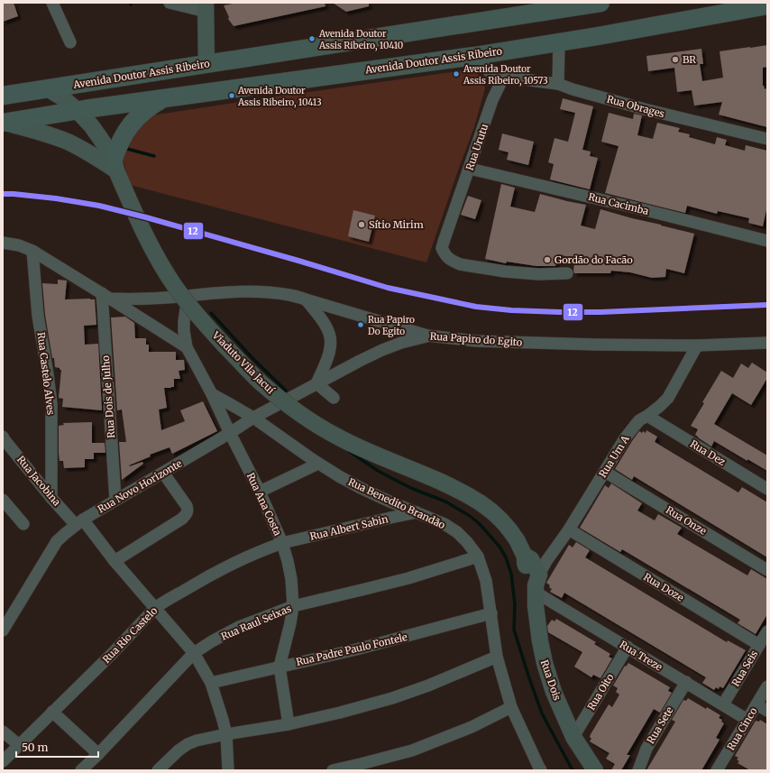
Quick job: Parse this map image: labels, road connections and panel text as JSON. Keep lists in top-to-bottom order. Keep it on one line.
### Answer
{"streets":{"main road":["Avenida Doutor Assis Ribeiro"],"street":["Rua Obrages","Rua Urutu","Rua Cacimba","Rua Papiro do Egito","Viaduto Vila Jacuí","Rua Castelo Alves","Rua Dois de Julho","Rua Dez","Rua Um A","Rua Jacobina","Rua Novo Horizonte","Rua Benedito Brandão","Rua Ana Costa","Rua Onze","Rua Albert Sabin","Rua Doze","Rua Raul Seixas","Rua Rio Castelo","Rua Padre Paulo Fontele","Rua Treze","Rua Seis","Rua Dois","Rua Oito","Rua Sete","Rua Cinco"]},"crossings":[["Avenida Doutor Assis Ribeiro","Viaduto Vila Jacuí"],["Rua Obrages","Rua Urutu"],["Rua Urutu","Rua Cacimba"],["Rua Papiro do Egito","Rua Dois de Julho"],["Rua Papiro do Egito","Rua Um A"],["Rua Papiro do Egito","Rua Novo Horizonte"],["Rua Papiro do Egito","Rua Ana Costa"],["Viaduto Vila Jacuí","Rua Um A"],["Viaduto Vila Jacuí","Rua Treze"],["Viaduto Vila Jacuí","Rua Dois"],["Rua Castelo Alves","Rua Jacobina"],["Rua Dois de Julho","Rua Novo Horizonte"],["Rua Dez","Rua Um A"],["Rua Um A","Rua Onze"],["Rua Um A","Rua Doze"],["Rua Um A","Rua Treze"],["Rua Um A","Rua Dois"],["Rua Jacobina","Rua Novo Horizonte"],["Rua Jacobina","Rua Raul Seixas"],["Rua Jacobina","Rua Rio Castelo"],["Rua Jacobina","Rua Padre Paulo Fontele"],["Rua Novo Horizonte","Rua Benedito Brandão"],["Rua Novo Horizonte","Rua Ana Costa"],["Rua Benedito Brandão","Rua Ana Costa"],["Rua Benedito Brandão","Rua Albert Sabin"],["Rua Benedito Brandão","Rua Raul Seixas"],["Rua Benedito Brandão","Rua Padre Paulo Fontele"],["Rua Ana Costa","Rua Albert Sabin"],["Rua Ana Costa","Rua Raul Seixas"],["Rua Ana Costa","Rua Rio Castelo"],["Rua Ana Costa","Rua Padre Paulo Fontele"],["Rua Albert Sabin","Rua Rio Castelo"],["Rua Doze","Rua Seis"],["Rua Treze","Rua Seis"],["Rua Treze","Rua Dois"],["Rua Treze","Rua Oito"],["Rua Treze","Rua Sete"],["Rua Treze","Rua Cinco"],["Rua Dois","Rua Oito"]],"places":["Avenida Doutor Assis Ribeiro, 10410","BR","Avenida Doutor Assis Ribeiro, 10573","Avenida Doutor Assis Ribeiro, 10413","Sítio Mirim","Gordão do Facão","Rua Papiro Do Egito"],"lines":["transit line 12"],"scale_bar":"50 m"}
